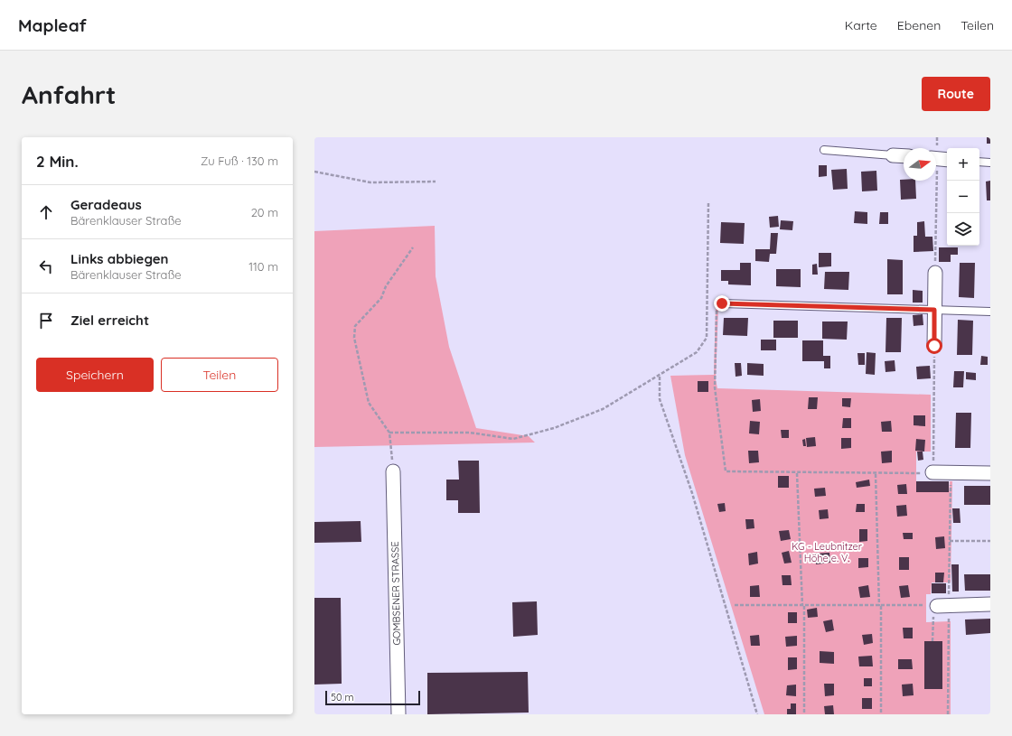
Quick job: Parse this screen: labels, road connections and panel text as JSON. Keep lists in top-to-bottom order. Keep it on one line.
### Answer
{"streets":{"street":["GOMBSENER STRASSE"]},"parks":["KG - Leubnitzer Höhe e. V."],"scale_bar":"50 m","north":"right","page":{"header":"Mapleaf","nav":["Karte","Ebenen","Teilen"],"buttons":["Route",["Speichern","Teilen"]],"title":"Anfahrt","heading":["2 Min.","Zu Fuß · 130 m"],"map_buttons":["+","−"],"list":[["Geradeaus","Bärenklauser Straße","20 m"],["Links abbiegen","Bärenklauser Straße","110 m"],"Ziel erreicht"],"scale":"50 m"}}
